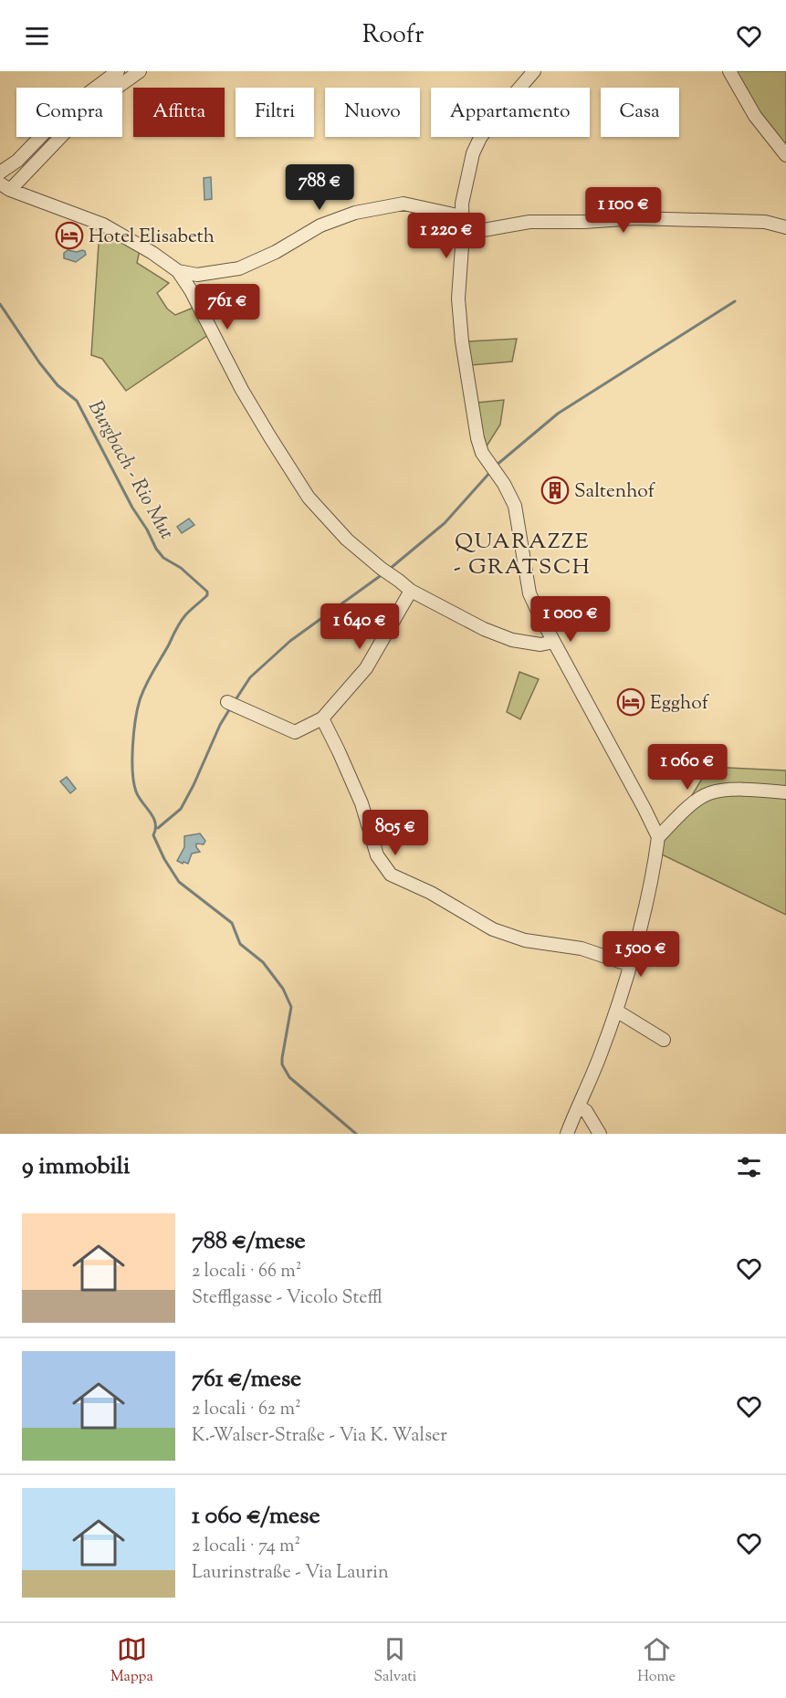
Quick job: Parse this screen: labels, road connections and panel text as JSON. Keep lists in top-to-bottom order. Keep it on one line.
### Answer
{"districts":["QUARAZZE - GRATSCH"],"water":["Burgbach - Rio Mut"],"places":{"hotel":["Hotel Elisabeth","Egghof"],"building":["Saltenhof"]},"page":{"header":"Roofr","chip":["Compra","Affitta","Filtri","Nuovo","Appartamento","Casa"],"price":["788 €","1 100 €","1 220 €","761 €","1 000 €","1 640 €","1 060 €","805 €","1 500 €"],"heading":"9 immobili","list":[{"name":"788 €/mese","note":"2 locali · 66 m² · Stefflgasse - Vicolo Steffl"},{"name":"761 €/mese","note":"2 locali · 62 m² · K.-Walser-Straße - Via K. Walser"},{"name":"1 060 €/mese","note":"2 locali · 74 m² · Laurinstraße - Via Laurin"}],"tabs":["Mappa","Salvati","Home"]}}
